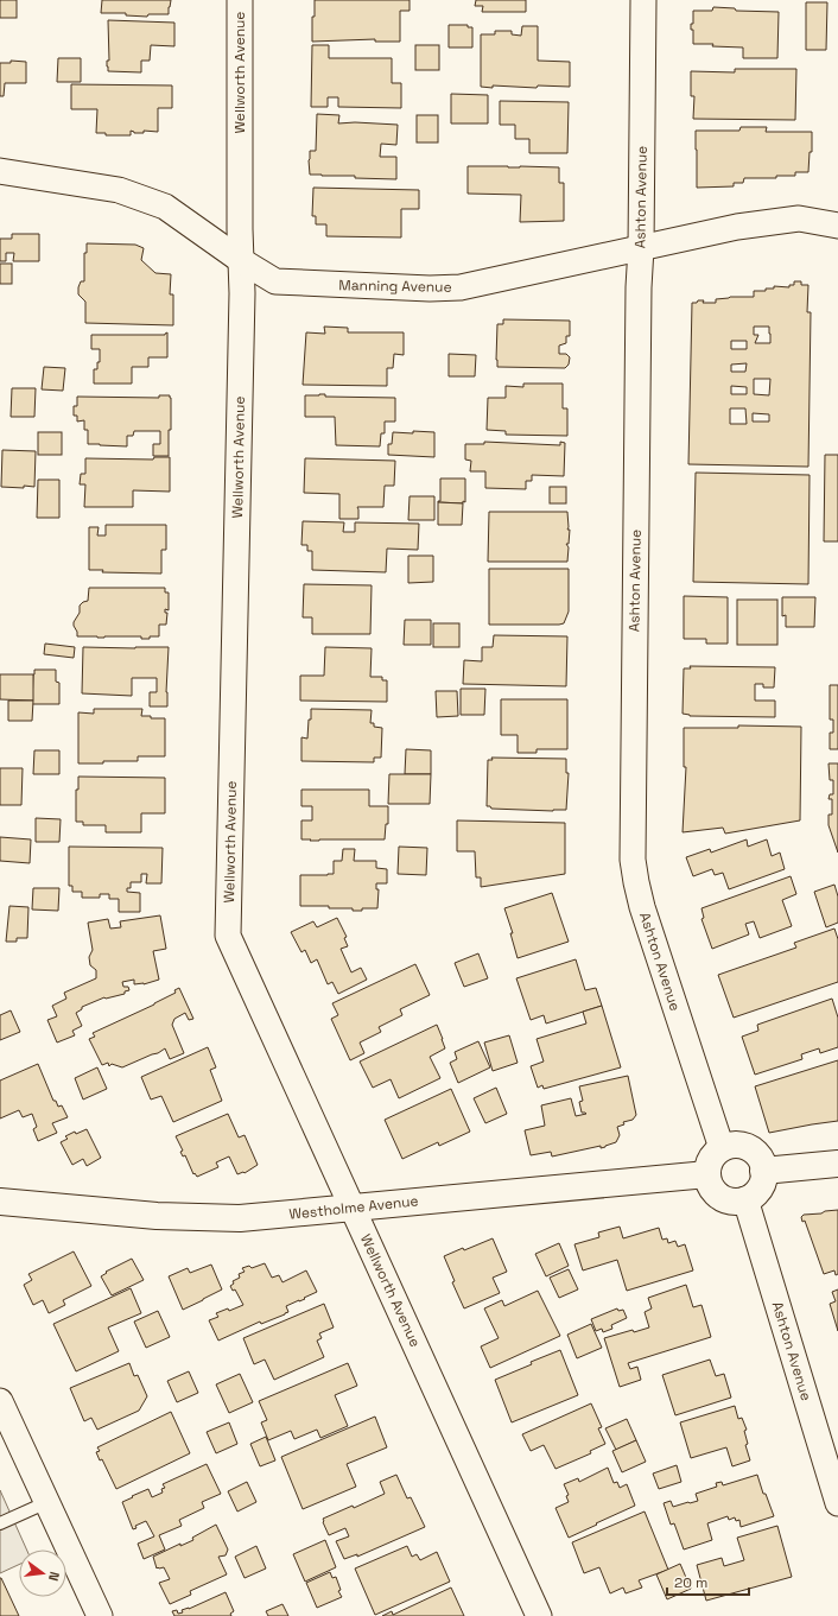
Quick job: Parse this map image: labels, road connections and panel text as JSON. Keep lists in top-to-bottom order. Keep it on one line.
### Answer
{"streets":{"street":["Wellworth Avenue","Ashton Avenue","Manning Avenue","Westholme Avenue"]},"crossings":[["Wellworth Avenue","Manning Avenue"],["Wellworth Avenue","Westholme Avenue"],["Ashton Avenue","Manning Avenue"],["Ashton Avenue","Westholme Avenue"]],"scale_bar":"20 m","north":"right"}
